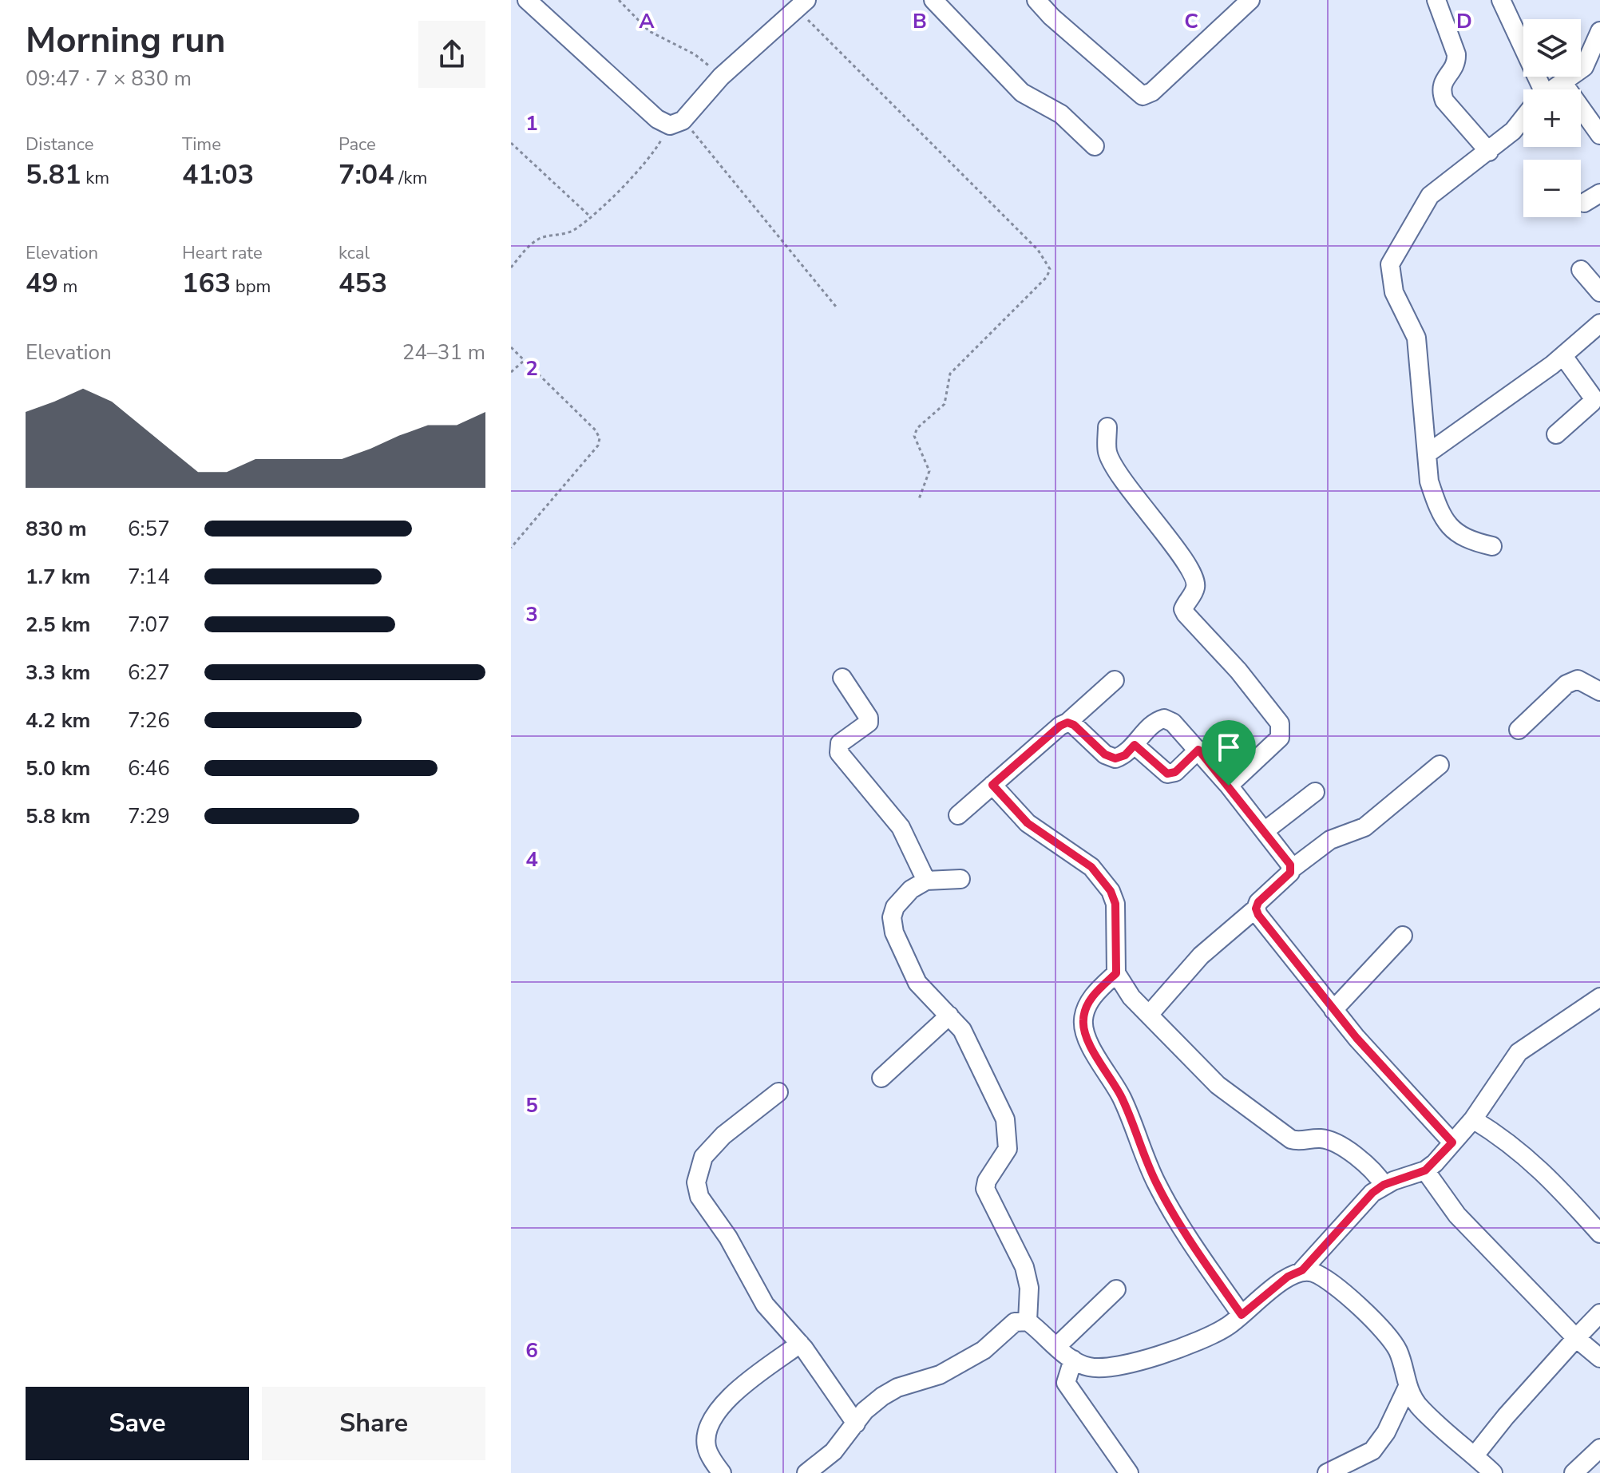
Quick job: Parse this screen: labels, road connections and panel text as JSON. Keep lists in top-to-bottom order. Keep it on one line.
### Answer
{"page":{"heading":["Morning run","09:47 · 7 × 830 m"],"map_buttons":["+","−"],"stats":[["Distance","5.81 km"],["Time","41:03"],["Pace","7:04 /km"],["Elevation","49 m"],["Heart rate","163 bpm"],["kcal","453"]],"chart":["Elevation","24–31 m"],"list":[{"name":"830 m","note":"6:57"},{"name":"1.7 km","note":"7:14"},{"name":"2.5 km","note":"7:07"},{"name":"3.3 km","note":"6:27"},{"name":"4.2 km","note":"7:26"},{"name":"5.0 km","note":"6:46"},{"name":"5.8 km","note":"7:29"}],"buttons":["Save","Share"]},"grid":{"columns":["A","B","C","D"],"rows":["1","2","3","4","5","6"]}}
